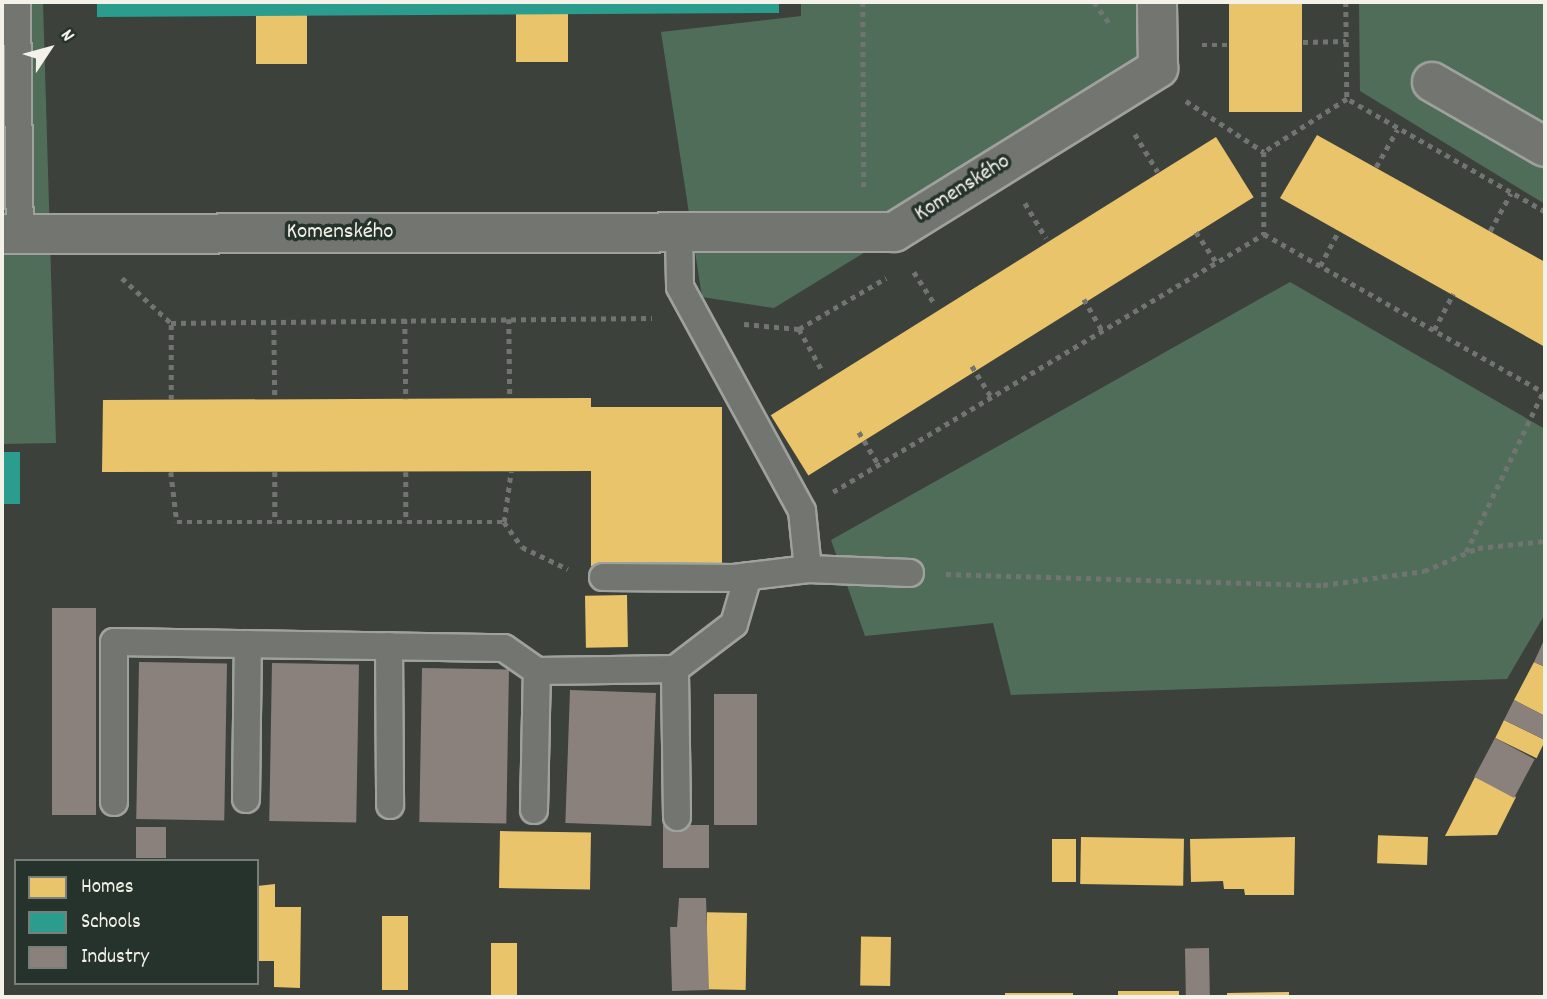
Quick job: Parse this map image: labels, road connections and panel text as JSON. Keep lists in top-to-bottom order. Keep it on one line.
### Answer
{"streets":{"street":["Komenského"]},"legend":["Homes","Schools","Industry"],"north":"top right"}
